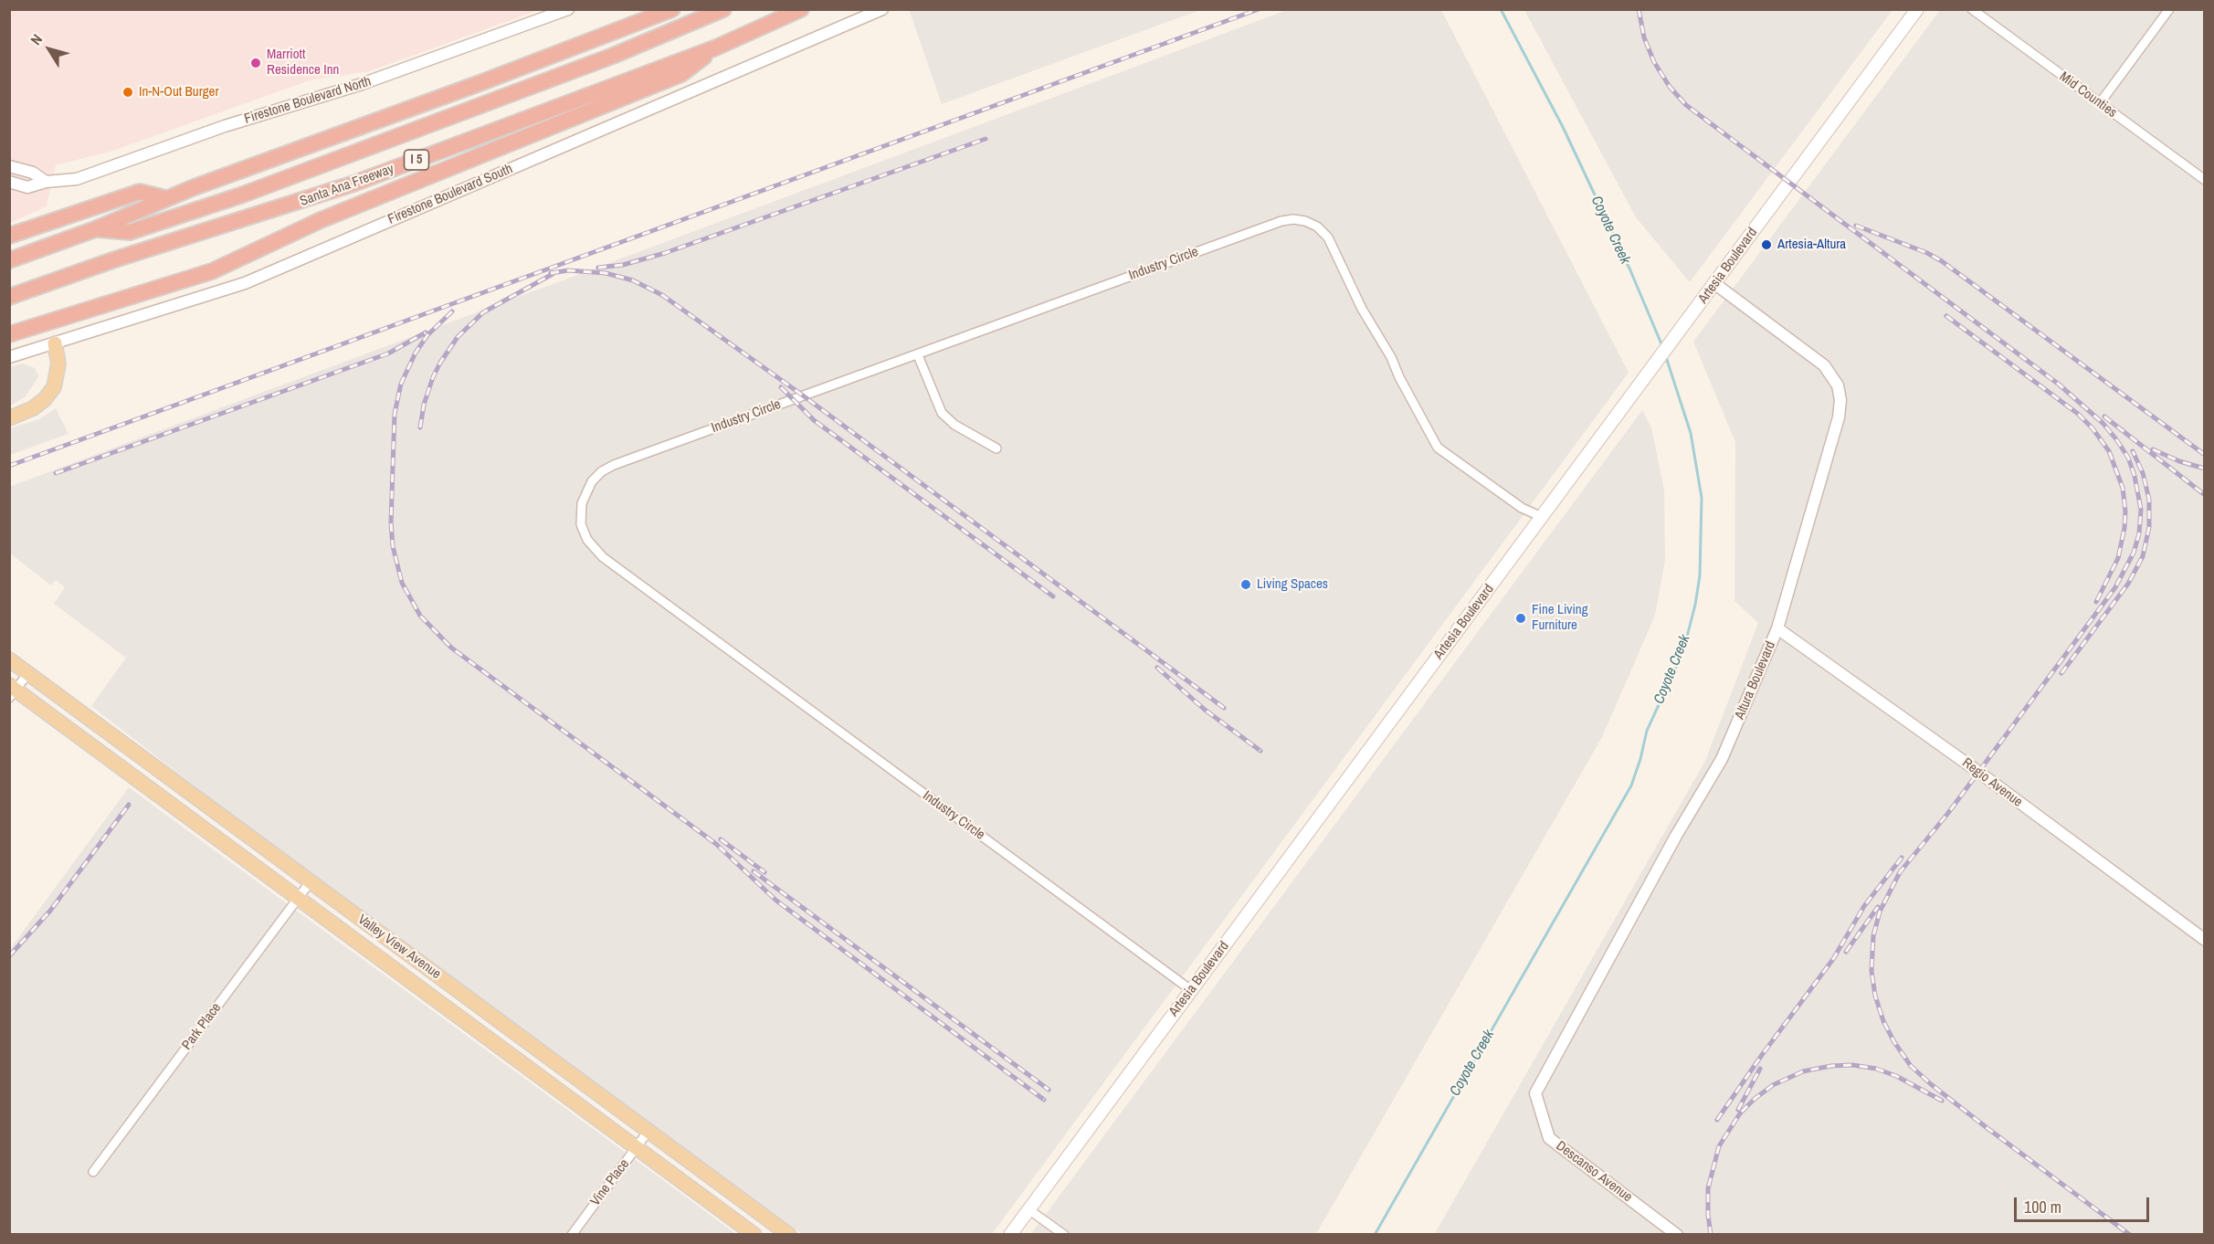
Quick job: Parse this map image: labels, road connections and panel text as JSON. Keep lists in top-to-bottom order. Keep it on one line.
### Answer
{"streets":{"highway":["I 5","Santa Ana Freeway"],"main road":["Artesia Boulevard","Valley View Avenue"],"street":["Mid Counties","Firestone Boulevard North","Firestone Boulevard South","Industry Circle","Altura Boulevard","Regio Avenue","Park Place","Descanso Avenue","Vine Place"]},"crossings":[["Industry Circle","Artesia Boulevard"],["Artesia Boulevard","Altura Boulevard"],["Altura Boulevard","Regio Avenue"],["Altura Boulevard","Descanso Avenue"],["Valley View Avenue","Park Place"],["Valley View Avenue","Vine Place"]],"water":["Coyote Creek"],"places":["Marriott Residence Inn","In-N-Out Burger","Artesia-Altura","Living Spaces","Fine Living Furniture"],"scale_bar":"100 m","north":"top left"}
